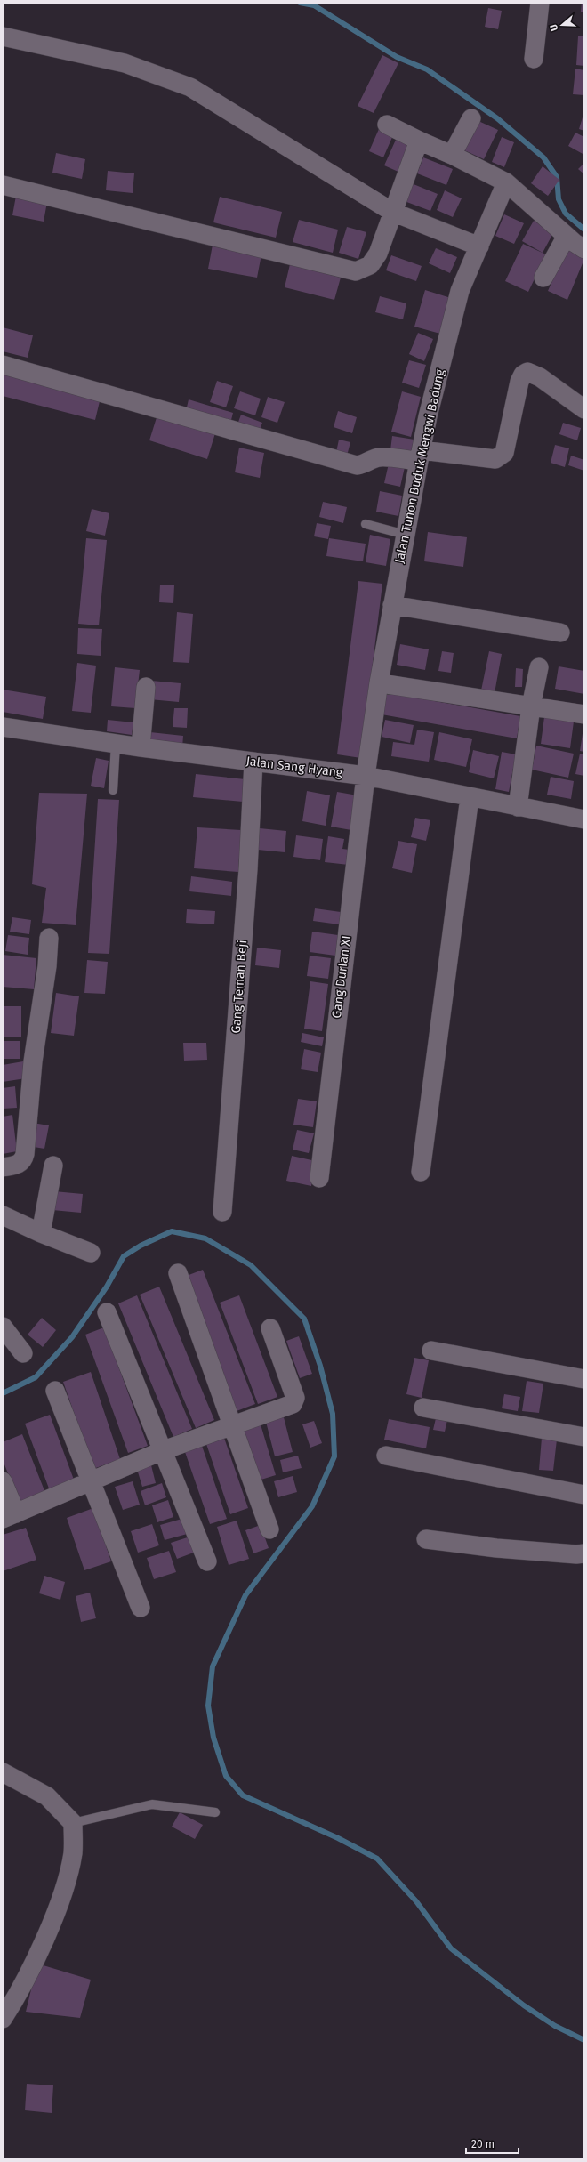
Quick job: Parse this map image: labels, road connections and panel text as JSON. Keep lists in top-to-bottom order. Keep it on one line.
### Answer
{"streets":{"street":["Jalan Tunon Buduk Mengwi Badung","Jalan Sang Hyang","Gang DurIan XI","Gang Teman Beji"]},"crossings":[["Jalan Tunon Buduk Mengwi Badung","Jalan Sang Hyang"],["Jalan Tunon Buduk Mengwi Badung","Gang DurIan XI"],["Jalan Sang Hyang","Gang DurIan XI"],["Jalan Sang Hyang","Gang Teman Beji"]],"scale_bar":"20 m","north":"left"}
